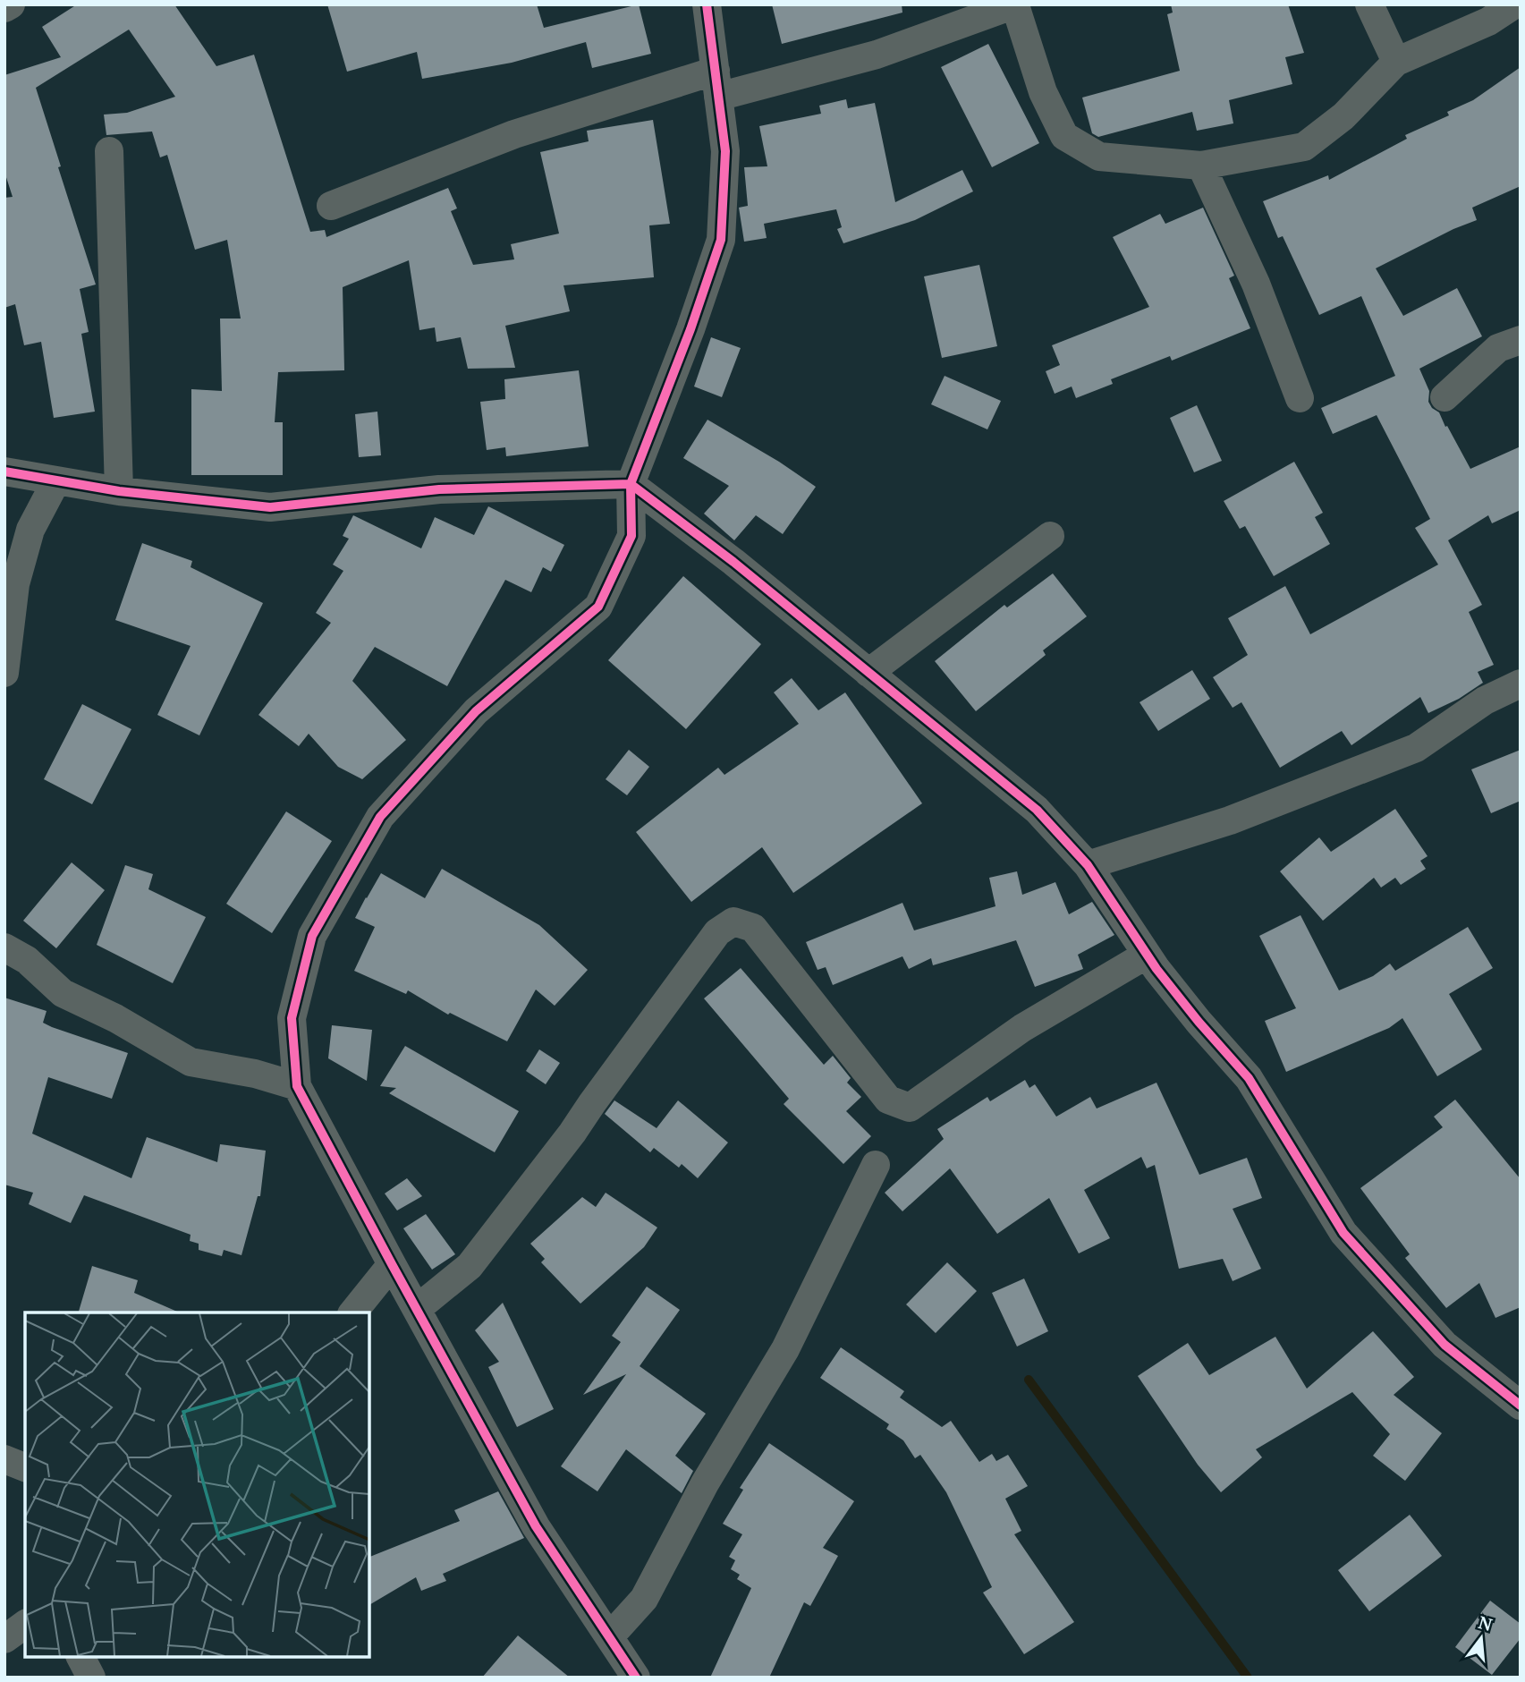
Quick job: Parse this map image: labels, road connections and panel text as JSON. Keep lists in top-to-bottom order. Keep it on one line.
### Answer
{"north":"top"}
